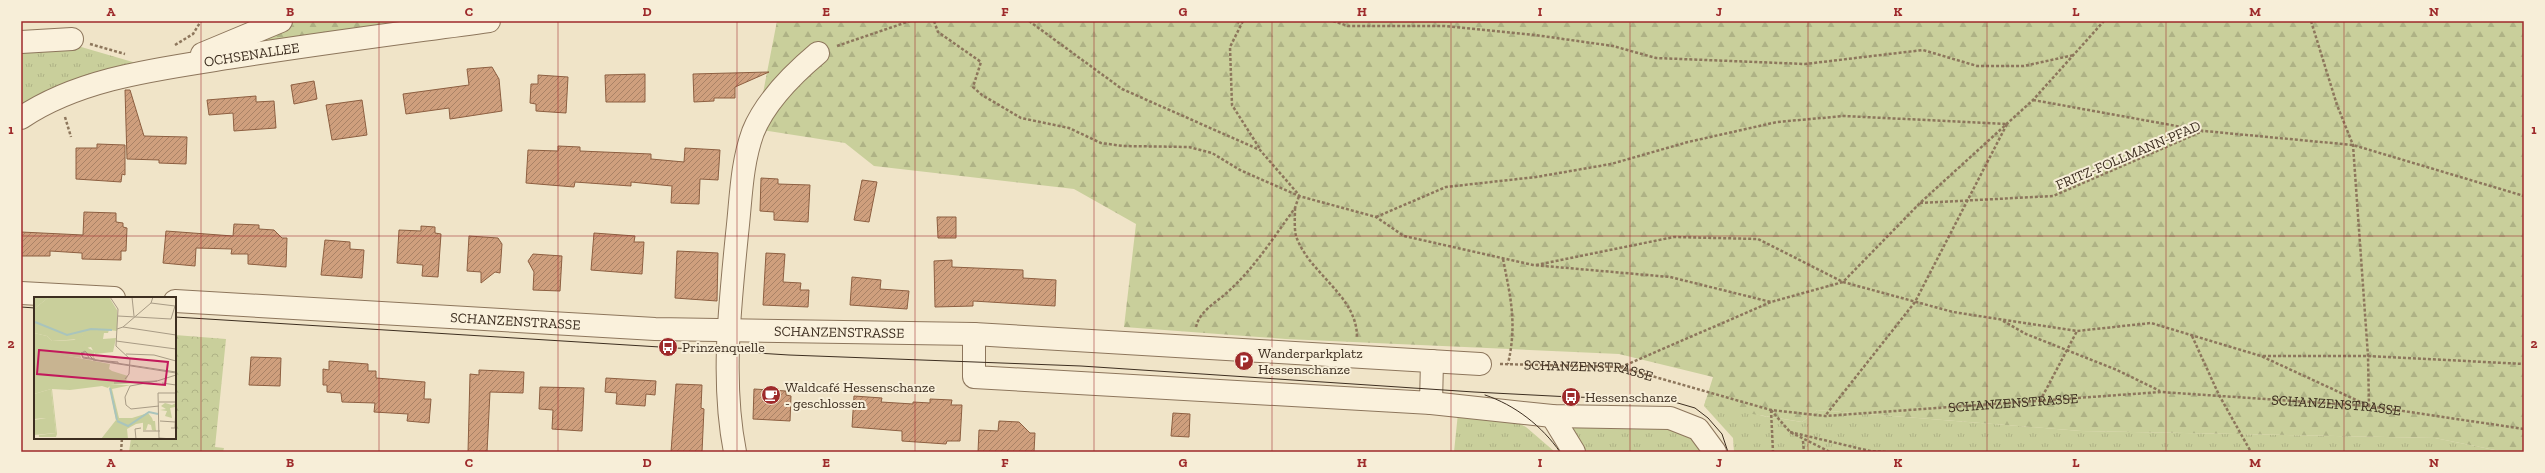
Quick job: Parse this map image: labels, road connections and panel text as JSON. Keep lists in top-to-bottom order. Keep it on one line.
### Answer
{"streets":{"street":["OCHSENALLEE","SCHANZENSTRASSE"],"path":["FRITZ-FOLLMANN-PFAD"]},"places":{"bus stop":["Prinzenquelle","Hessenschanze"],"parking":["Wanderparkplatz Hessenschanze"],"cafe":["Waldcafé Hessenschanze - geschlossen"]},"grid":{"columns":["A","B","C","D","E","F","G","H","I","J","K","L","M","N"],"rows":["1","2"]}}
